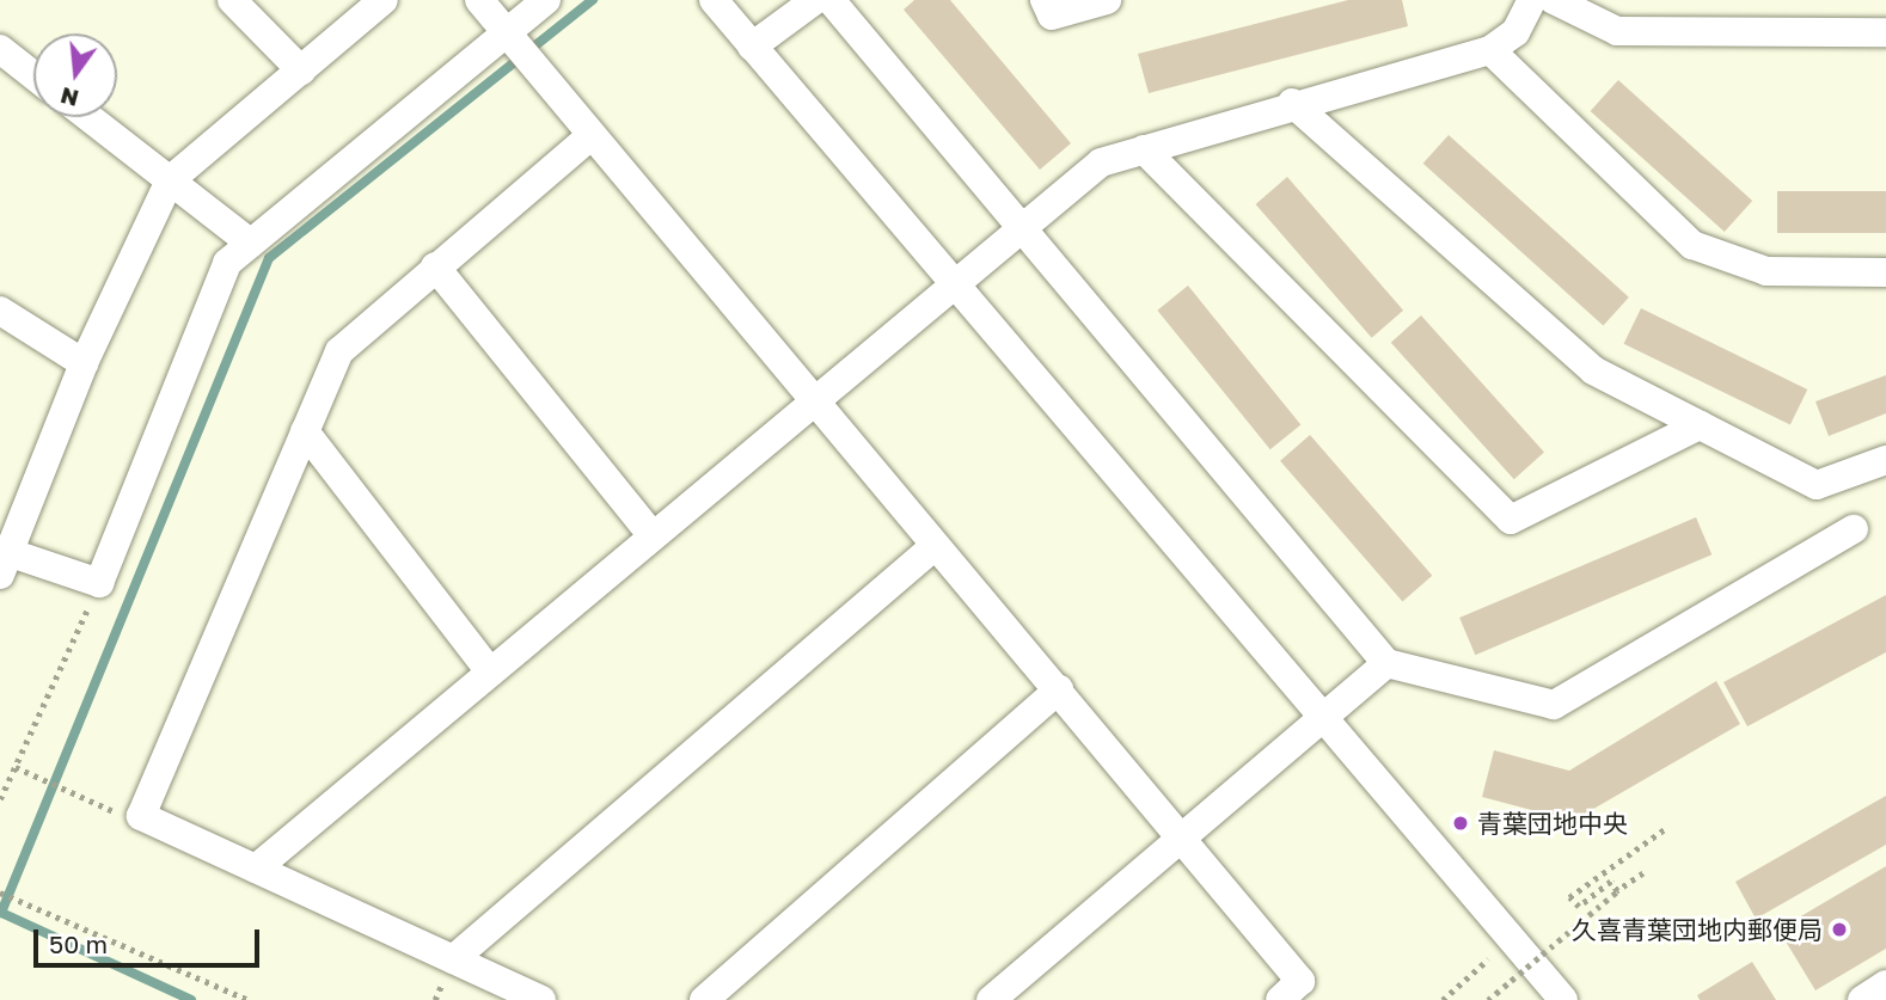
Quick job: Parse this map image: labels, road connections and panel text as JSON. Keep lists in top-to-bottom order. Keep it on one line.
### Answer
{"places":["青葉団地中央","久喜青葉団地内郵便局"],"scale_bar":"50 m","north":"bottom"}
